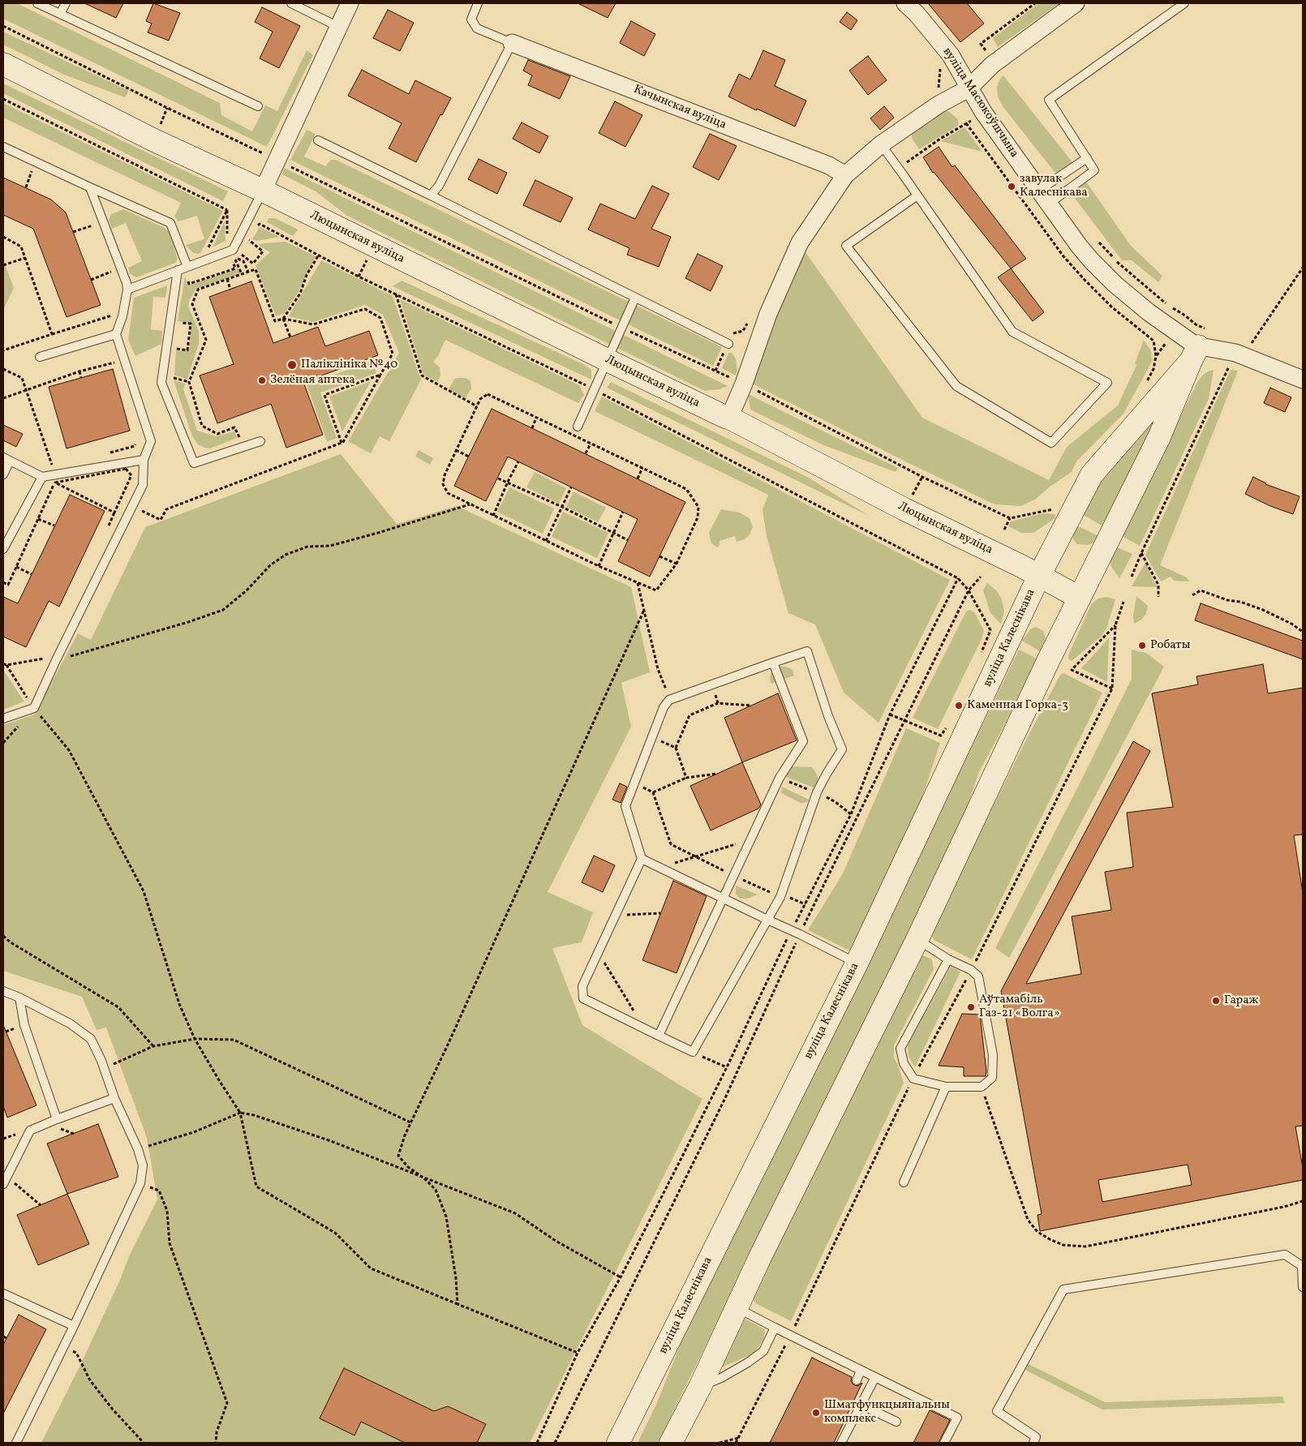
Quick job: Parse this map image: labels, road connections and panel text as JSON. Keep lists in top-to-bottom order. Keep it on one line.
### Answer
{"streets":{"main road":["Люцынская вуліца","вуліца Калеснікава"],"street":["вуліца Масюкоўшчына","Качынская вуліца"]},"crossings":[["вуліца Масюкоўшчына","вуліца Калеснікава"],["Люцынская вуліца","вуліца Калеснікава"]],"places":["завулак Калеснікава","Паліклініка №40","Зелёная аптека","Робаты","Каменная Горка-3","Гараж","Аўтамабіль Газ-21 «Волга»","Шматфункцыянальны комплекс"]}
